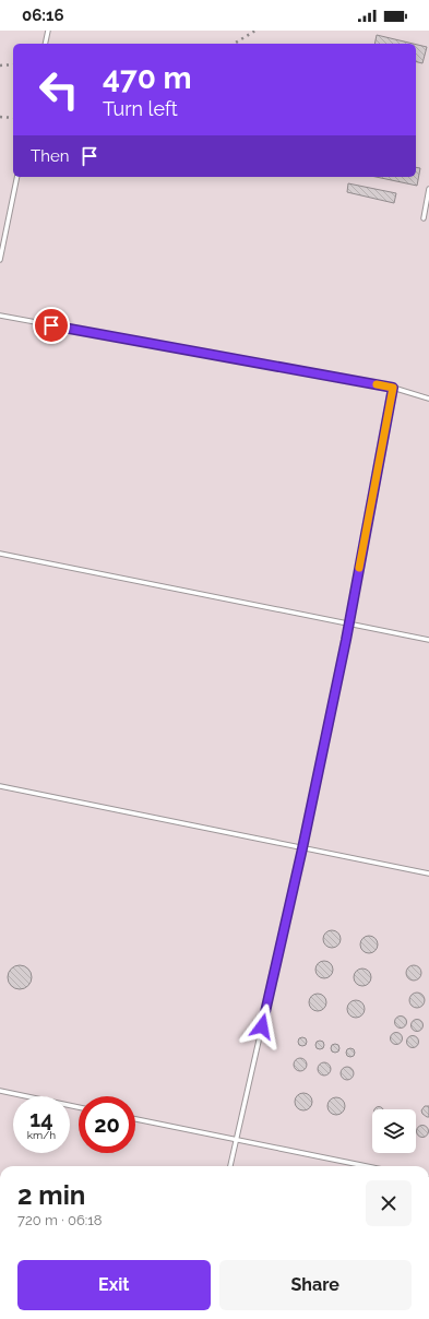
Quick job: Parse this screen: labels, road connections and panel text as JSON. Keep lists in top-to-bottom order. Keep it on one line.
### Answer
{"page":{"status":"06:16","turn":["470 m","Turn left"],"then":"Then","speed":"14 km/h","limit":"20","heading":["2 min","720 m · 06:18"],"buttons":["Exit","Share"]}}
